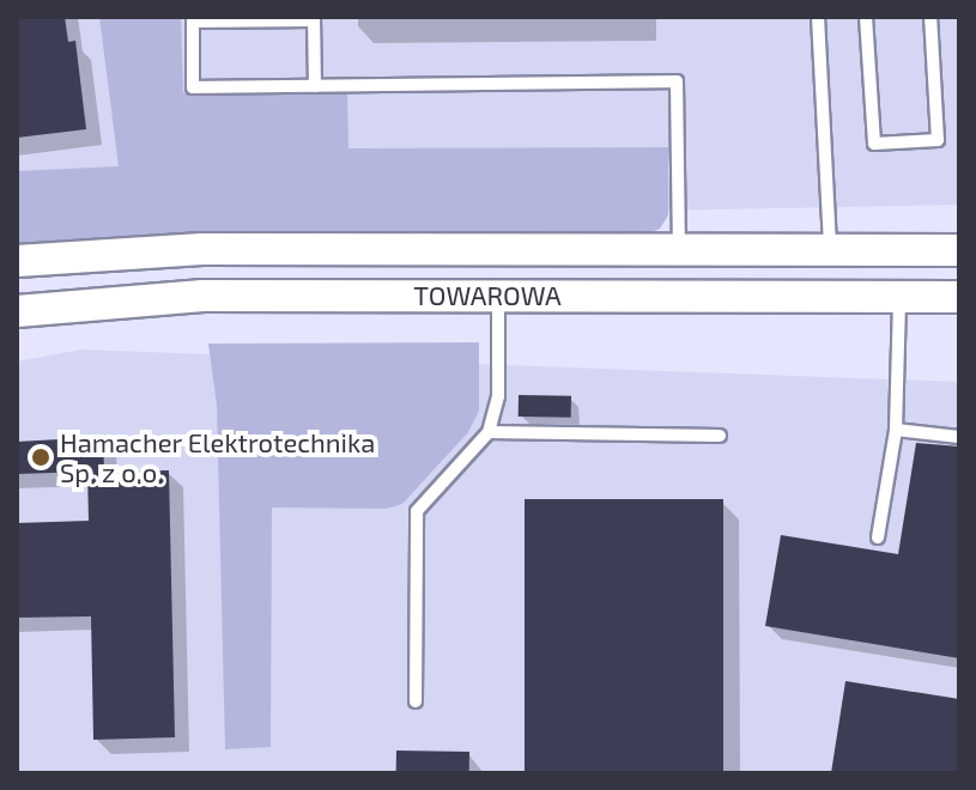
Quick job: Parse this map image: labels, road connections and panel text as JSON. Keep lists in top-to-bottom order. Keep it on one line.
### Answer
{"streets":{"street":["TOWAROWA"]},"places":["Hamacher Elektrotechnika Sp. z o.o."]}
